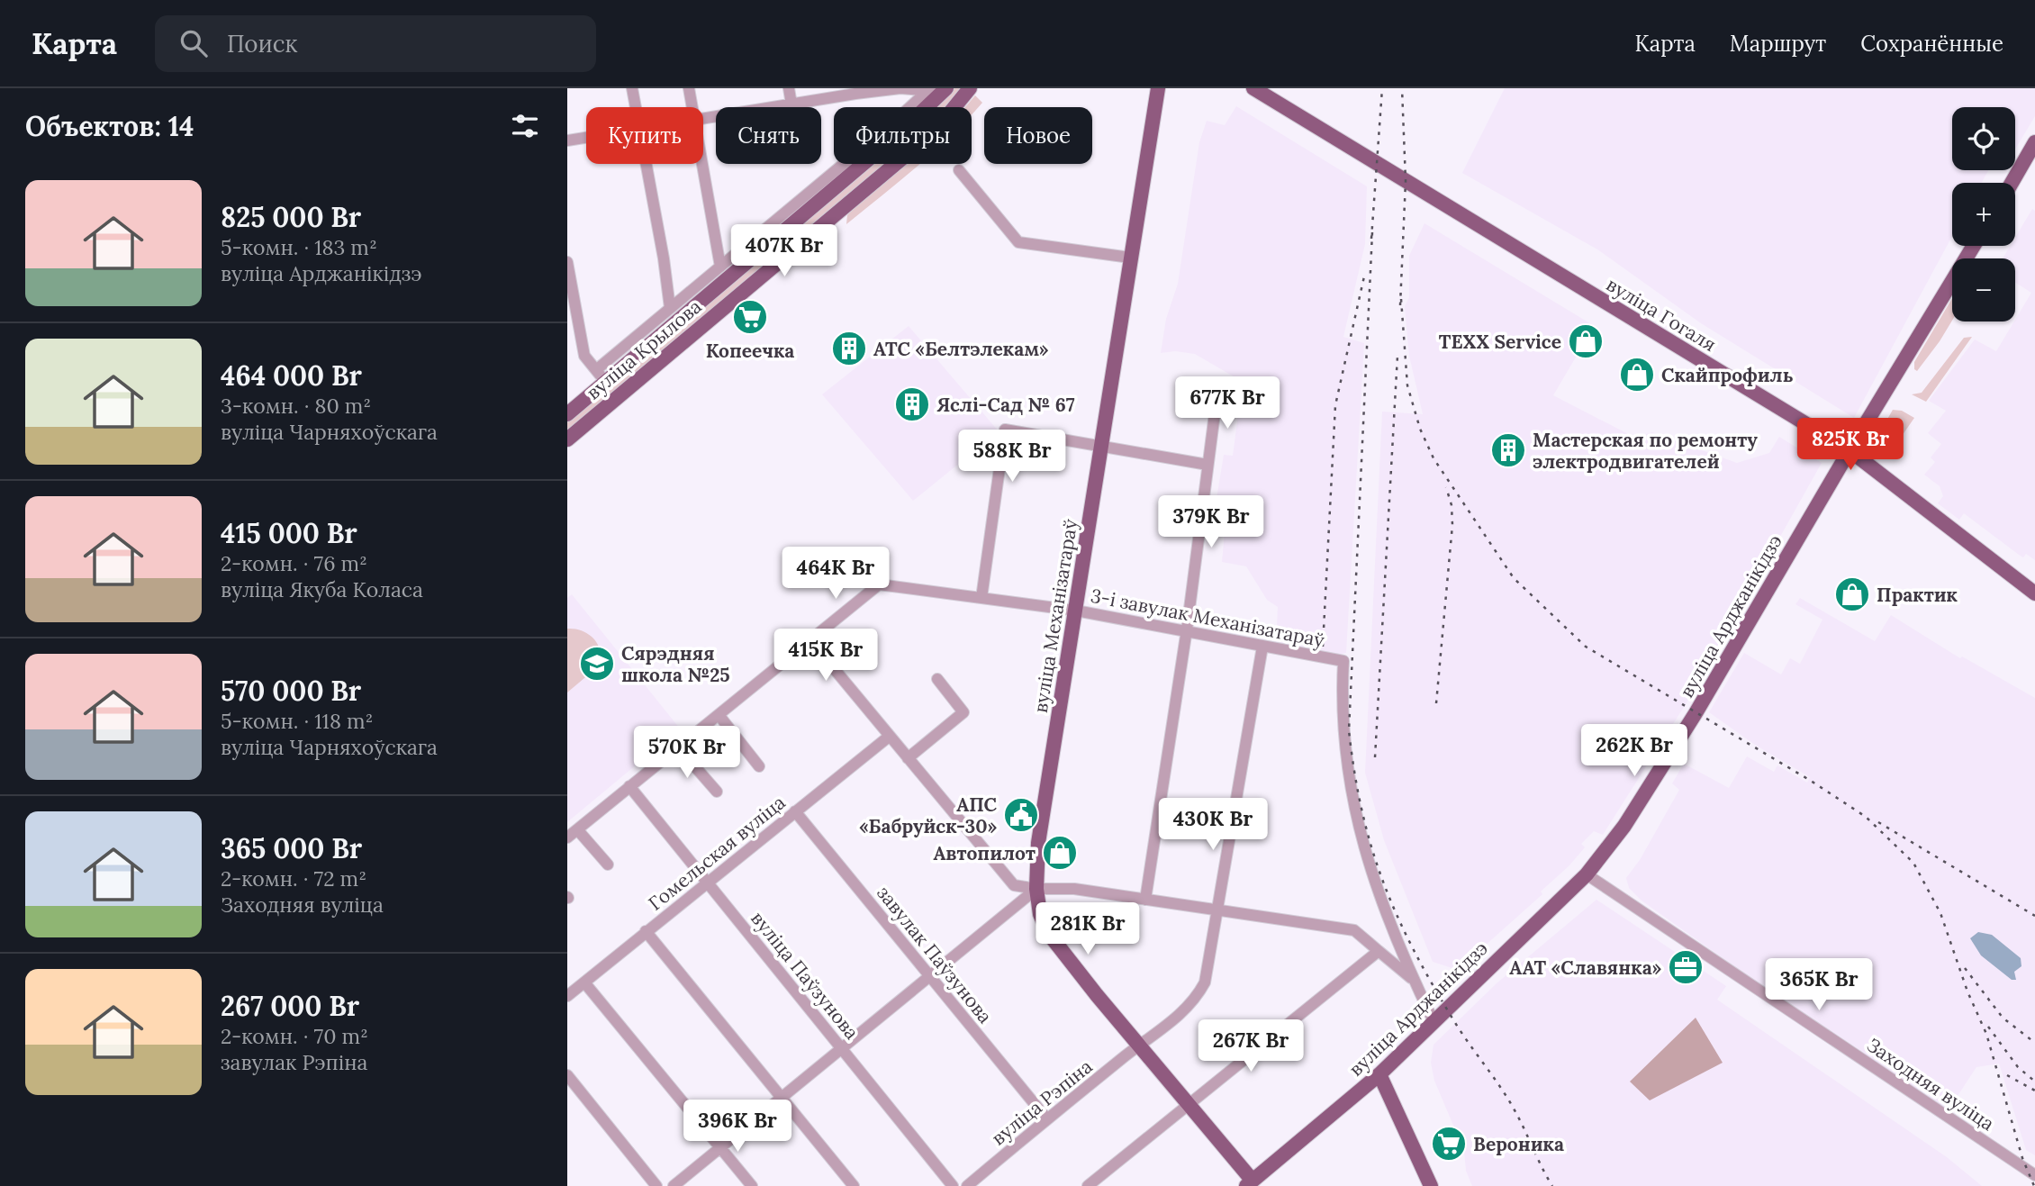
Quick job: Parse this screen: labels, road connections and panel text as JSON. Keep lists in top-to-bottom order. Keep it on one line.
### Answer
{"streets":{"main road":["вуліца Гогаля","вуліца Крылова","вуліца Механізатараў","вуліца Арджанікідзэ"],"street":["3-і завулак Механізатараў","Гомельская вуліца","завулак Паўзунова","вуліца Паўзунова","Заходняя вуліца","вуліца Рэпіна"]},"crossings":[["вуліца Гогаля","вуліца Арджанікідзэ"],["вуліца Механізатараў","вуліца Арджанікідзэ"],["вуліца Механізатараў","3-і завулак Механізатараў"],["вуліца Механізатараў","вуліца Рэпіна"],["вуліца Арджанікідзэ","3-і завулак Механізатараў"],["вуліца Арджанікідзэ","Заходняя вуліца"],["3-і завулак Механізатараў","вуліца Рэпіна"],["Гомельская вуліца","завулак Паўзунова"],["Гомельская вуліца","вуліца Паўзунова"],["завулак Паўзунова","вуліца Рэпіна"]],"places":{"supermarket":["Копеечка","Вероника"],"shop":["TEXX Service","Скайпрофиль","Практик","Автопилот"],"building":["АТС «Белтэлекам»","Яслі-Сад № 67","Мастерская по ремонту электродвигателей"],"school or university":["Сярэдняя школа №25"],"public building":["АПС «Бабруйск-30»"],"office":["ААТ «Славянка»"]},"page":{"header":"Карта","search":"Поиск","nav":["Карта","Маршрут","Сохранённые"],"heading":"Объектов: 14","map_buttons":["+","−"],"chip":["Купить","Снять","Фильтры","Новое"],"list":[{"name":"825 000 Br","note":"5-комн. · 183 m² · вуліца Арджанікідзэ"},{"name":"464 000 Br","note":"3-комн. · 80 m² · вуліца Чарняхоўскага"},{"name":"415 000 Br","note":"2-комн. · 76 m² · вуліца Якуба Коласа"},{"name":"570 000 Br","note":"5-комн. · 118 m² · вуліца Чарняхоўскага"},{"name":"365 000 Br","note":"2-комн. · 72 m² · Заходняя вуліца"},{"name":"267 000 Br","note":"2-комн. · 70 m² · завулак Рэпіна"}],"price":["407K Br","677K Br","825K Br","588K Br","379K Br","464K Br","415K Br","262K Br","570K Br","430K Br","281K Br","365K Br","267K Br","396K Br"]}}
